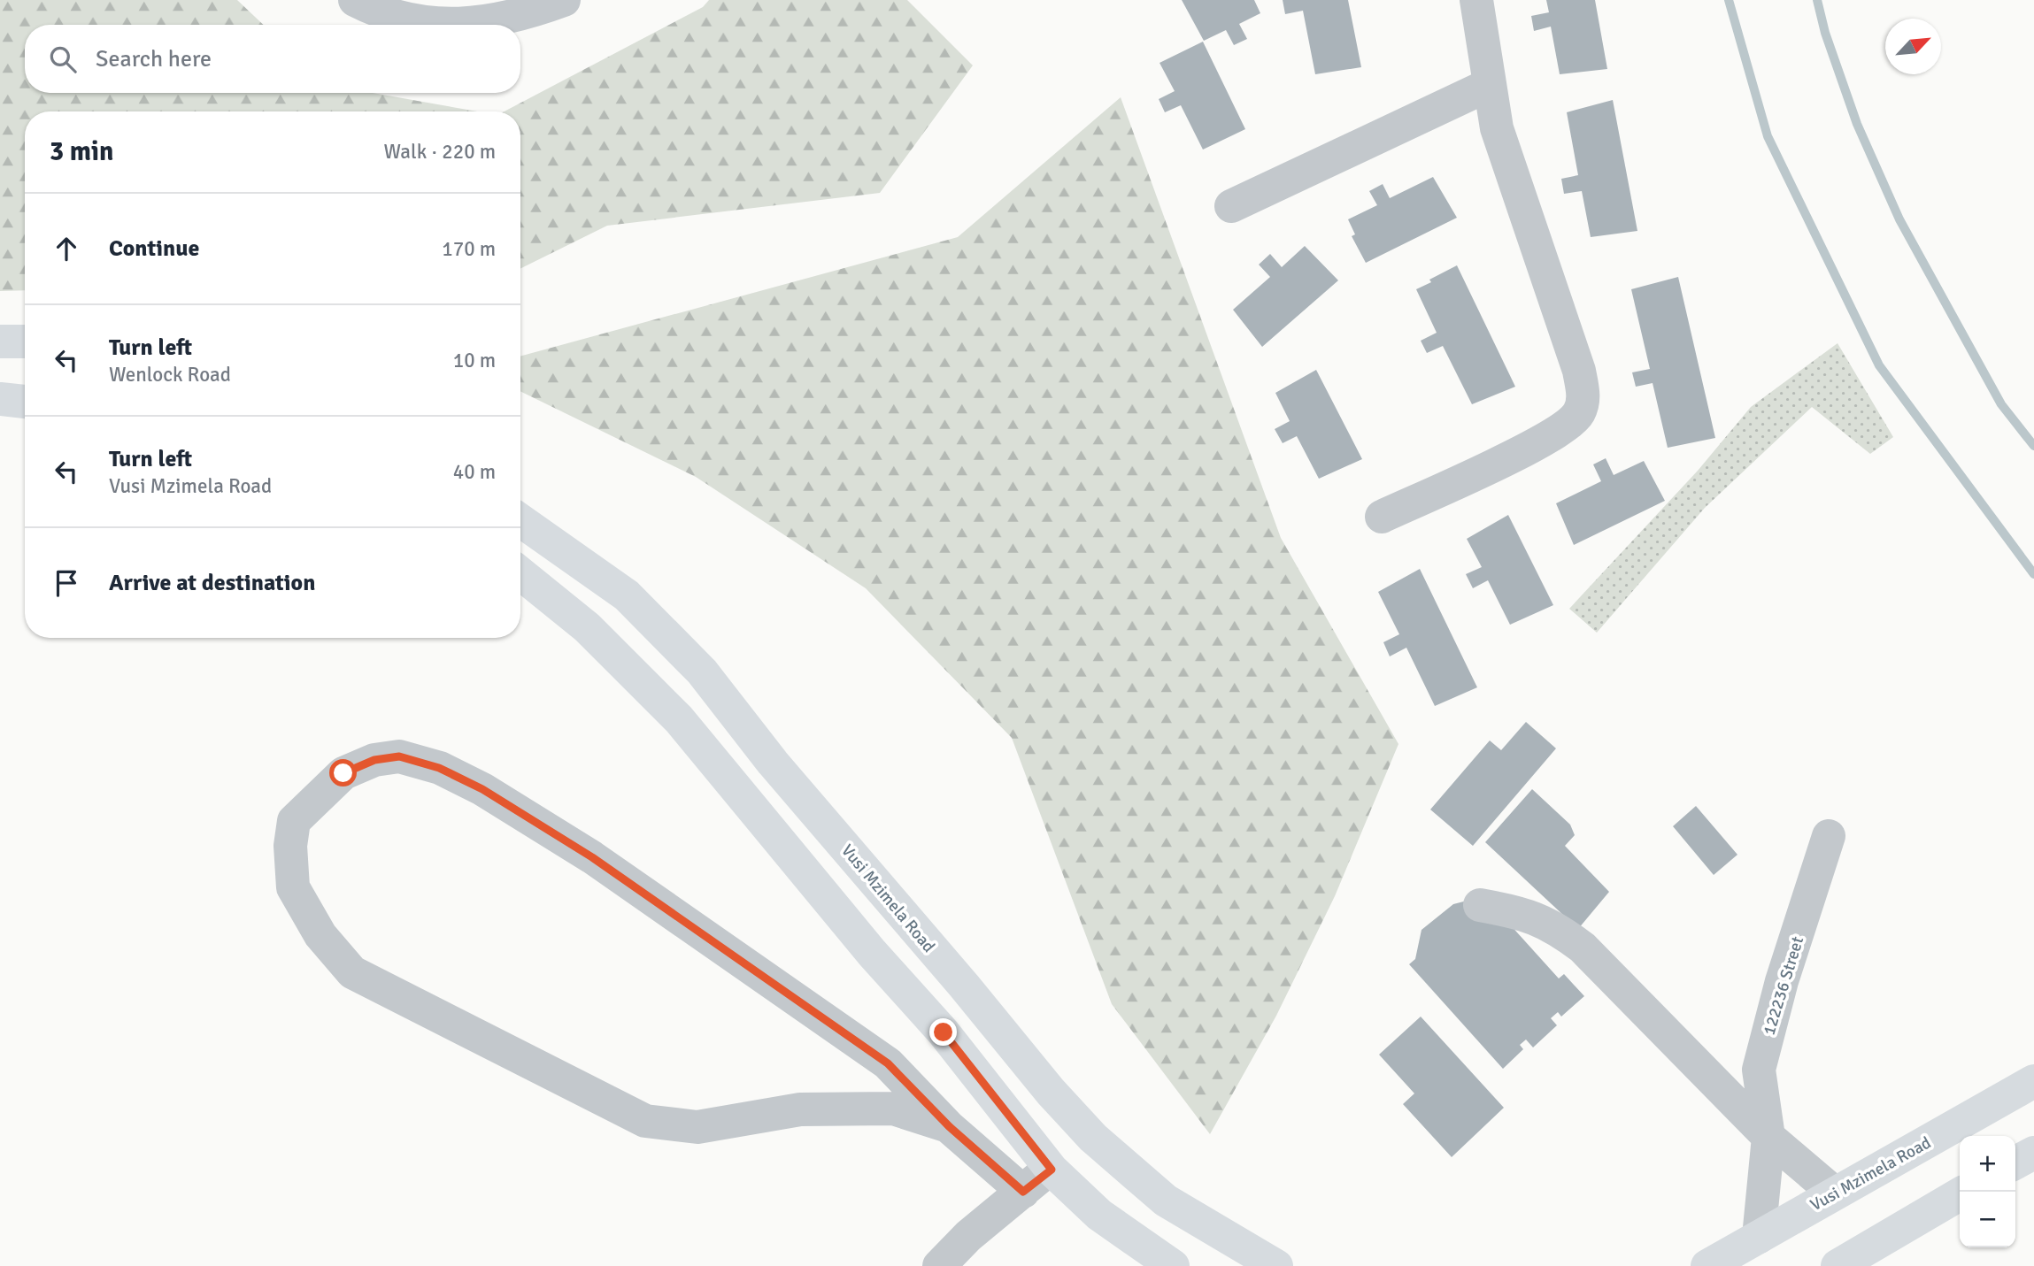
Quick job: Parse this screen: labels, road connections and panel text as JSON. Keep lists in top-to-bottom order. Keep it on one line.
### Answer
{"streets":{"main road":["Vusi Mzimela Road"],"street":["122236 Street"]},"crossings":[["Vusi Mzimela Road","122236 Street"]],"north":"top right","page":{"search":"Search here","heading":["3 min","Walk · 220 m"],"list":[["Continue","170 m"],["Turn left","Wenlock Road","10 m"],["Turn left","Vusi Mzimela Road","40 m"],"Arrive at destination"],"map_buttons":["+","−"]}}
